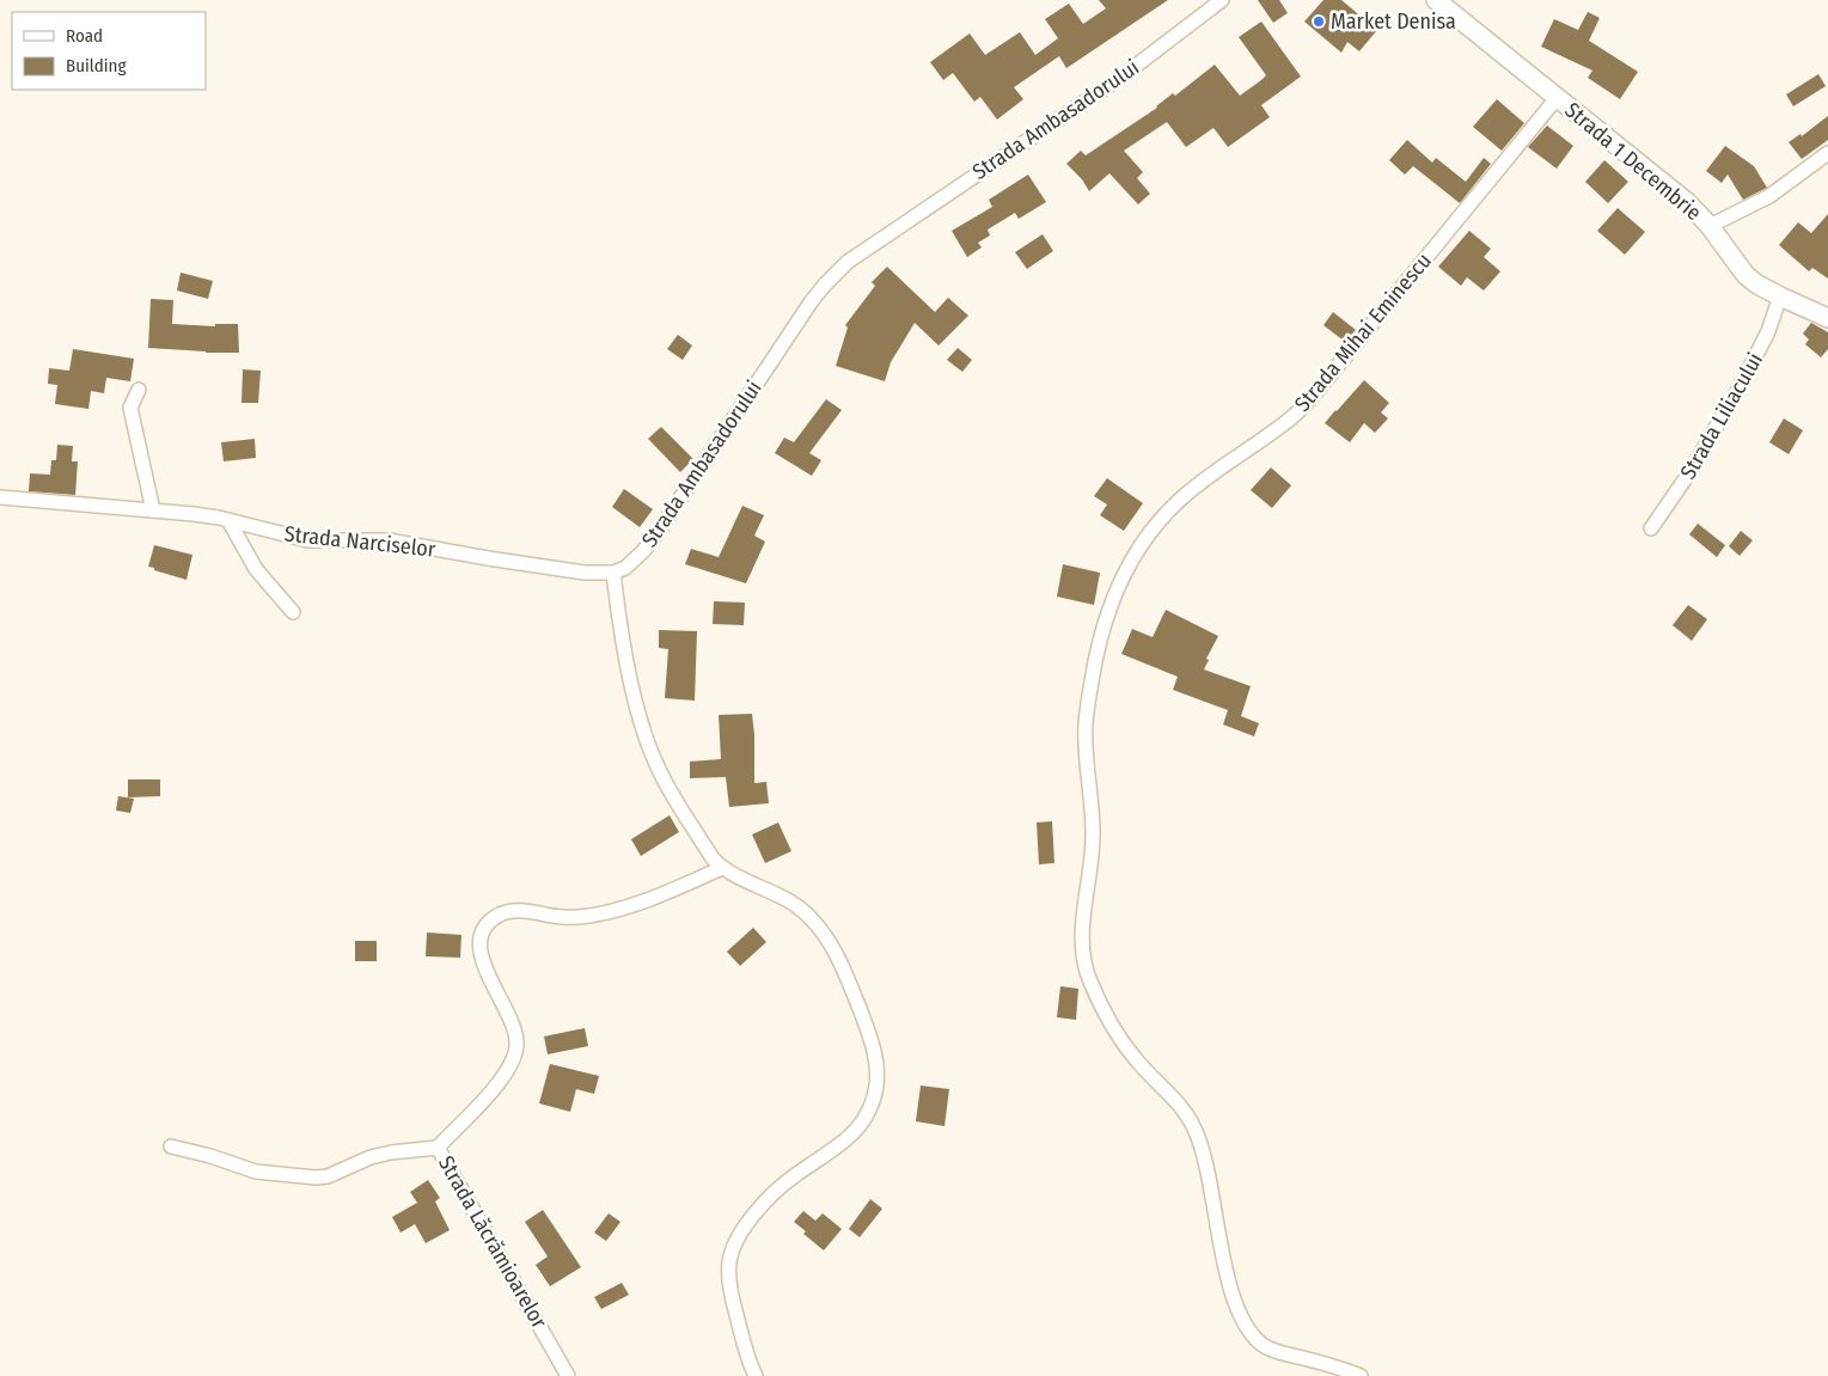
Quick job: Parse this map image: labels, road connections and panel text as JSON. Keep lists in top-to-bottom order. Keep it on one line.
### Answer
{"streets":{"street":["Strada Ambasadorului","Strada 1 Decembrie","Strada Mihai Eminescu","Strada Liliacului","Strada Narciselor","Strada Lăcrămioarelor"]},"crossings":[["Strada Ambasadorului","Strada Narciselor"],["Strada 1 Decembrie","Strada Mihai Eminescu"],["Strada 1 Decembrie","Strada Liliacului"]],"places":["Market Denisa"],"legend":["Road","Building"]}
